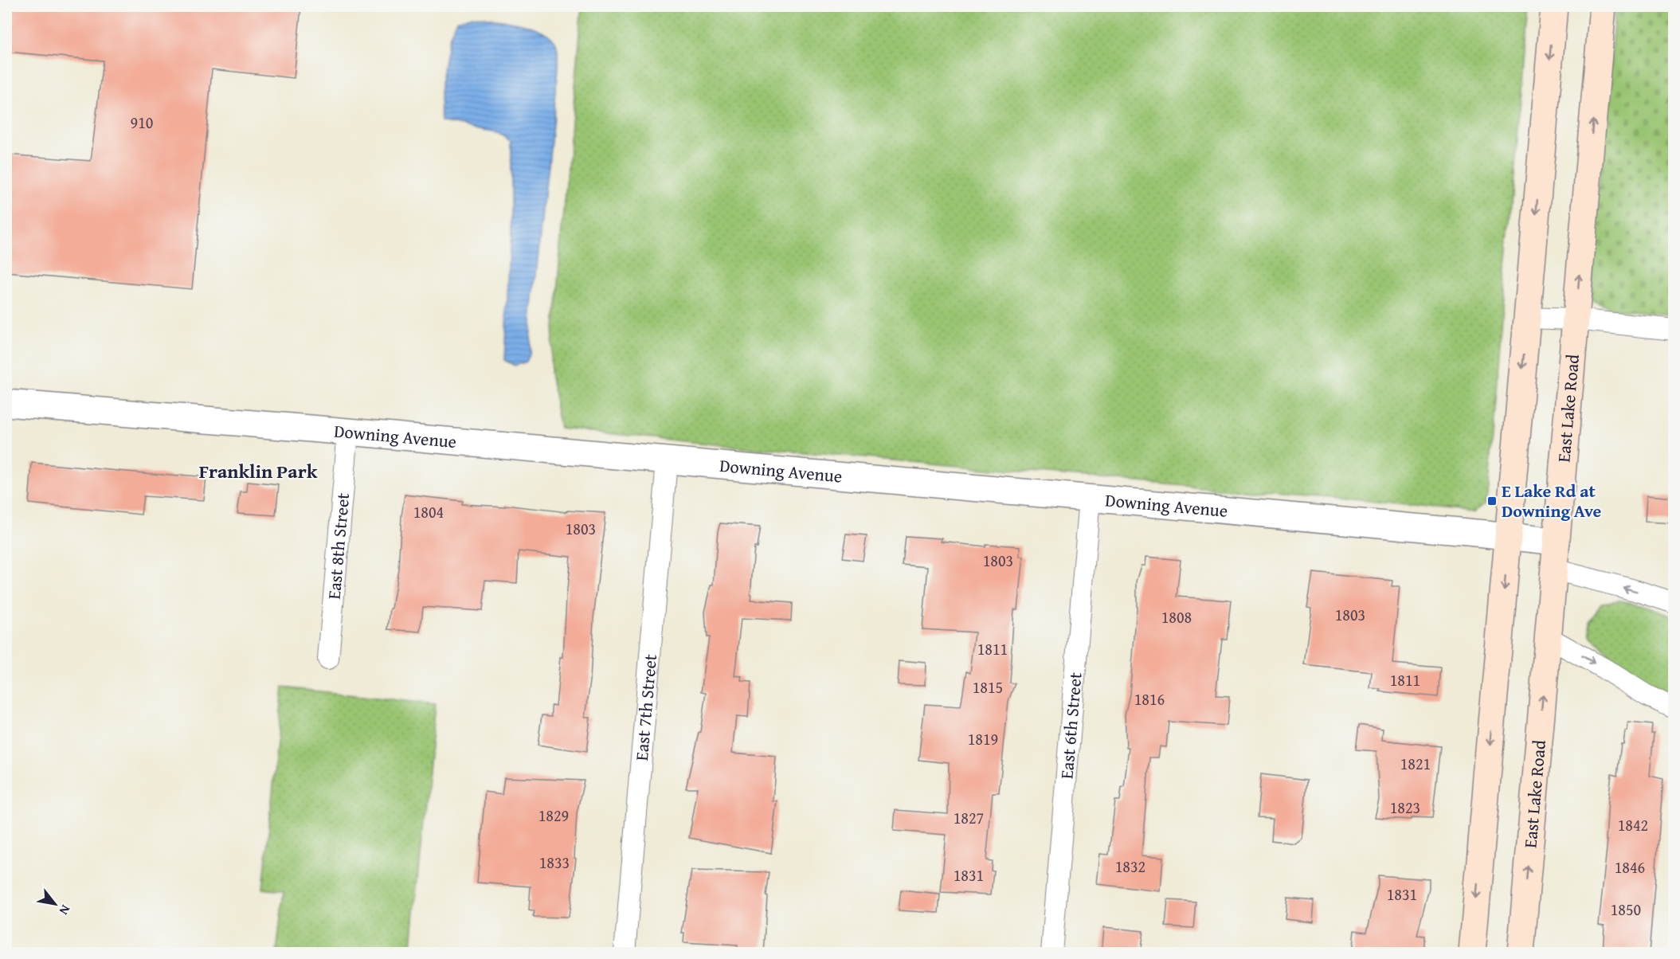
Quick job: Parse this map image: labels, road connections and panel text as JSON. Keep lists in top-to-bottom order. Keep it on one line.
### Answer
{"streets":{"main road":["East Lake Road"],"street":["Downing Avenue","East 8th Street","East 7th Street","East 6th Street"]},"crossings":[["East Lake Road","Downing Avenue"],["Downing Avenue","East 8th Street"],["Downing Avenue","East 7th Street"],["Downing Avenue","East 6th Street"]],"districts":["Franklin Park"],"places":{"transit":["E Lake Rd at Downing Ave"]},"house_numbers":["910","1804","1803","1803","1803","1808","1811","1811","1815","1816","1819","1821","1823","1829","1827","1842","1833","1832","1846","1831","1831","1850"],"north":"bottom right"}
